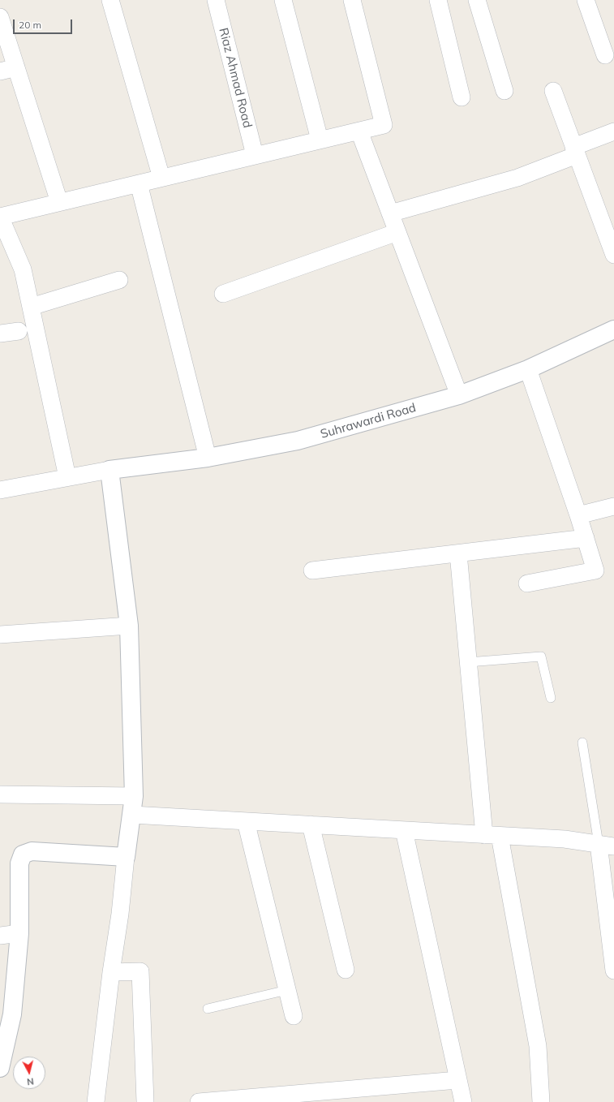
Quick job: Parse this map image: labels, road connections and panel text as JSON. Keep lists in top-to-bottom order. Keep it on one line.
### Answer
{"streets":{"street":["Riaz Ahmad Road","Suhrawardi Road"]},"scale_bar":"20 m","north":"bottom"}
